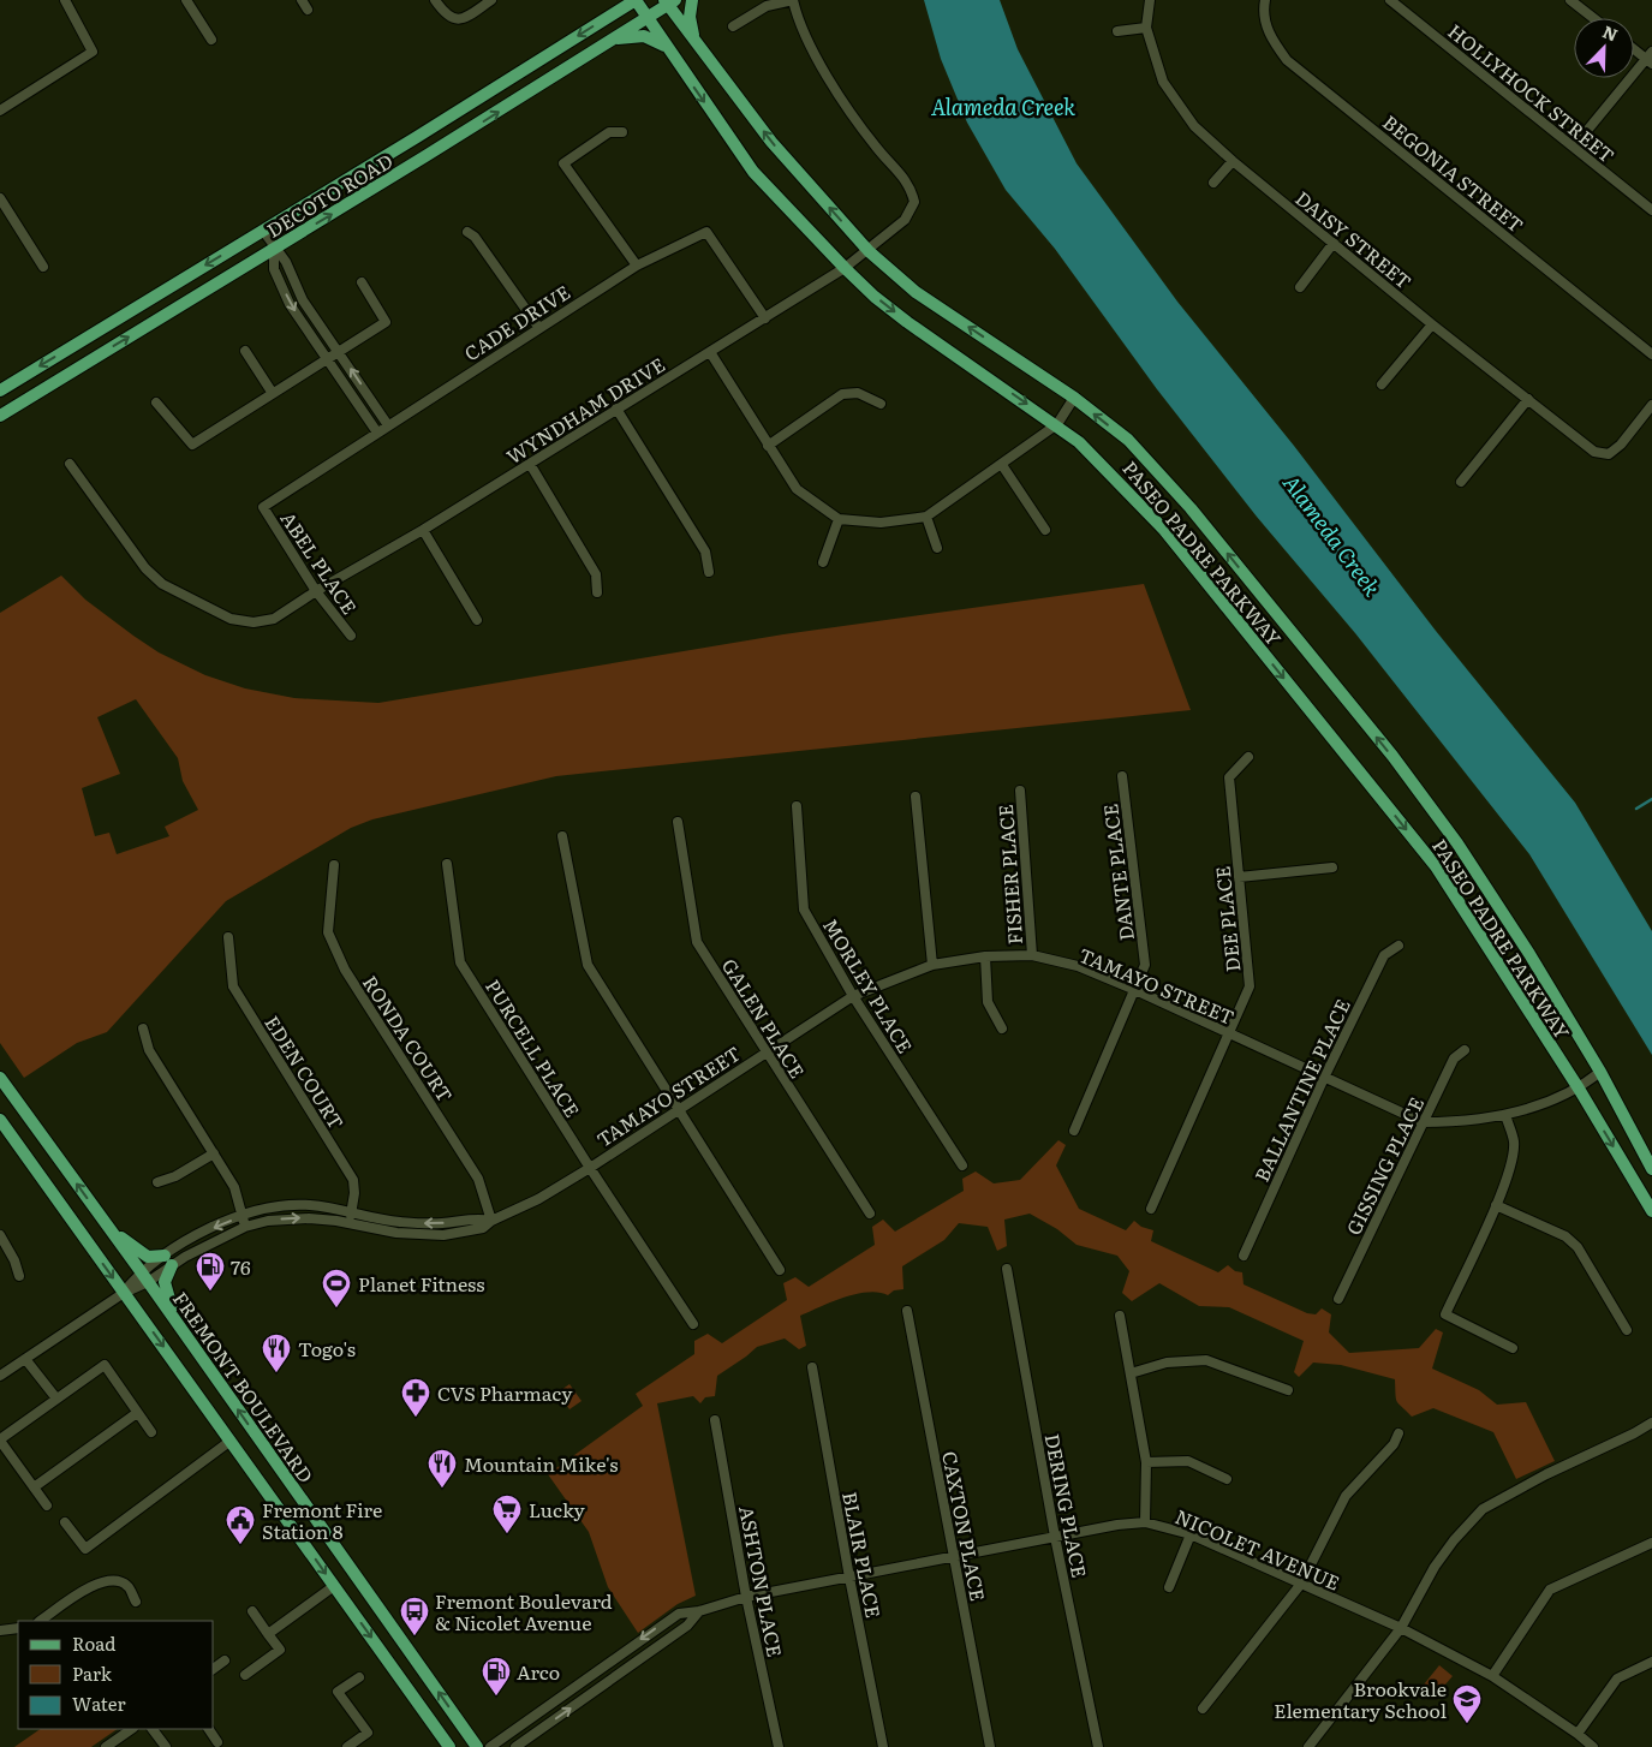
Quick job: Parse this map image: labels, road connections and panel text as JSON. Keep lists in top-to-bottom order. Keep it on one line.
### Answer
{"streets":{"main road":["DECOTO ROAD","PASEO PADRE PARKWAY","FREMONT BOULEVARD"],"street":["HOLLYHOCK STREET","BEGONIA STREET","DAISY STREET","CADE DRIVE","WYNDHAM DRIVE","ABEL PLACE","DANTE PLACE","FISHER PLACE","DEE PLACE","MORLEY PLACE","TAMAYO STREET","GALEN PLACE","RONDA COURT","PURCELL PLACE","EDEN COURT","BALLANTINE PLACE","GISSING PLACE","DERING PLACE","CAXTON PLACE","NICOLET AVENUE","BLAIR PLACE","ASHTON PLACE"]},"crossings":[["DECOTO ROAD","PASEO PADRE PARKWAY"],["CADE DRIVE","WYNDHAM DRIVE"],["CADE DRIVE","ABEL PLACE"],["WYNDHAM DRIVE","PASEO PADRE PARKWAY"],["WYNDHAM DRIVE","ABEL PLACE"],["PASEO PADRE PARKWAY","TAMAYO STREET"],["DANTE PLACE","TAMAYO STREET"],["FISHER PLACE","TAMAYO STREET"],["DEE PLACE","TAMAYO STREET"],["MORLEY PLACE","TAMAYO STREET"],["TAMAYO STREET","GALEN PLACE"],["TAMAYO STREET","RONDA COURT"],["TAMAYO STREET","PURCELL PLACE"],["TAMAYO STREET","EDEN COURT"],["TAMAYO STREET","BALLANTINE PLACE"],["TAMAYO STREET","GISSING PLACE"],["TAMAYO STREET","FREMONT BOULEVARD"],["DERING PLACE","NICOLET AVENUE"],["CAXTON PLACE","NICOLET AVENUE"],["NICOLET AVENUE","BLAIR PLACE"],["NICOLET AVENUE","ASHTON PLACE"]],"water":["Alameda Creek"],"places":{"fuel station":["76","Arco"],"sports":["Planet Fitness"],"restaurant":["Togo's","Mountain Mike's"],"pharmacy":["CVS Pharmacy"],"supermarket":["Lucky"],"public building":["Fremont Fire Station 8"],"bus stop":["Fremont Boulevard & Nicolet Avenue"],"school or university":["Brookvale Elementary School"]},"legend":["Road","Park","Water"],"north":"top right"}
